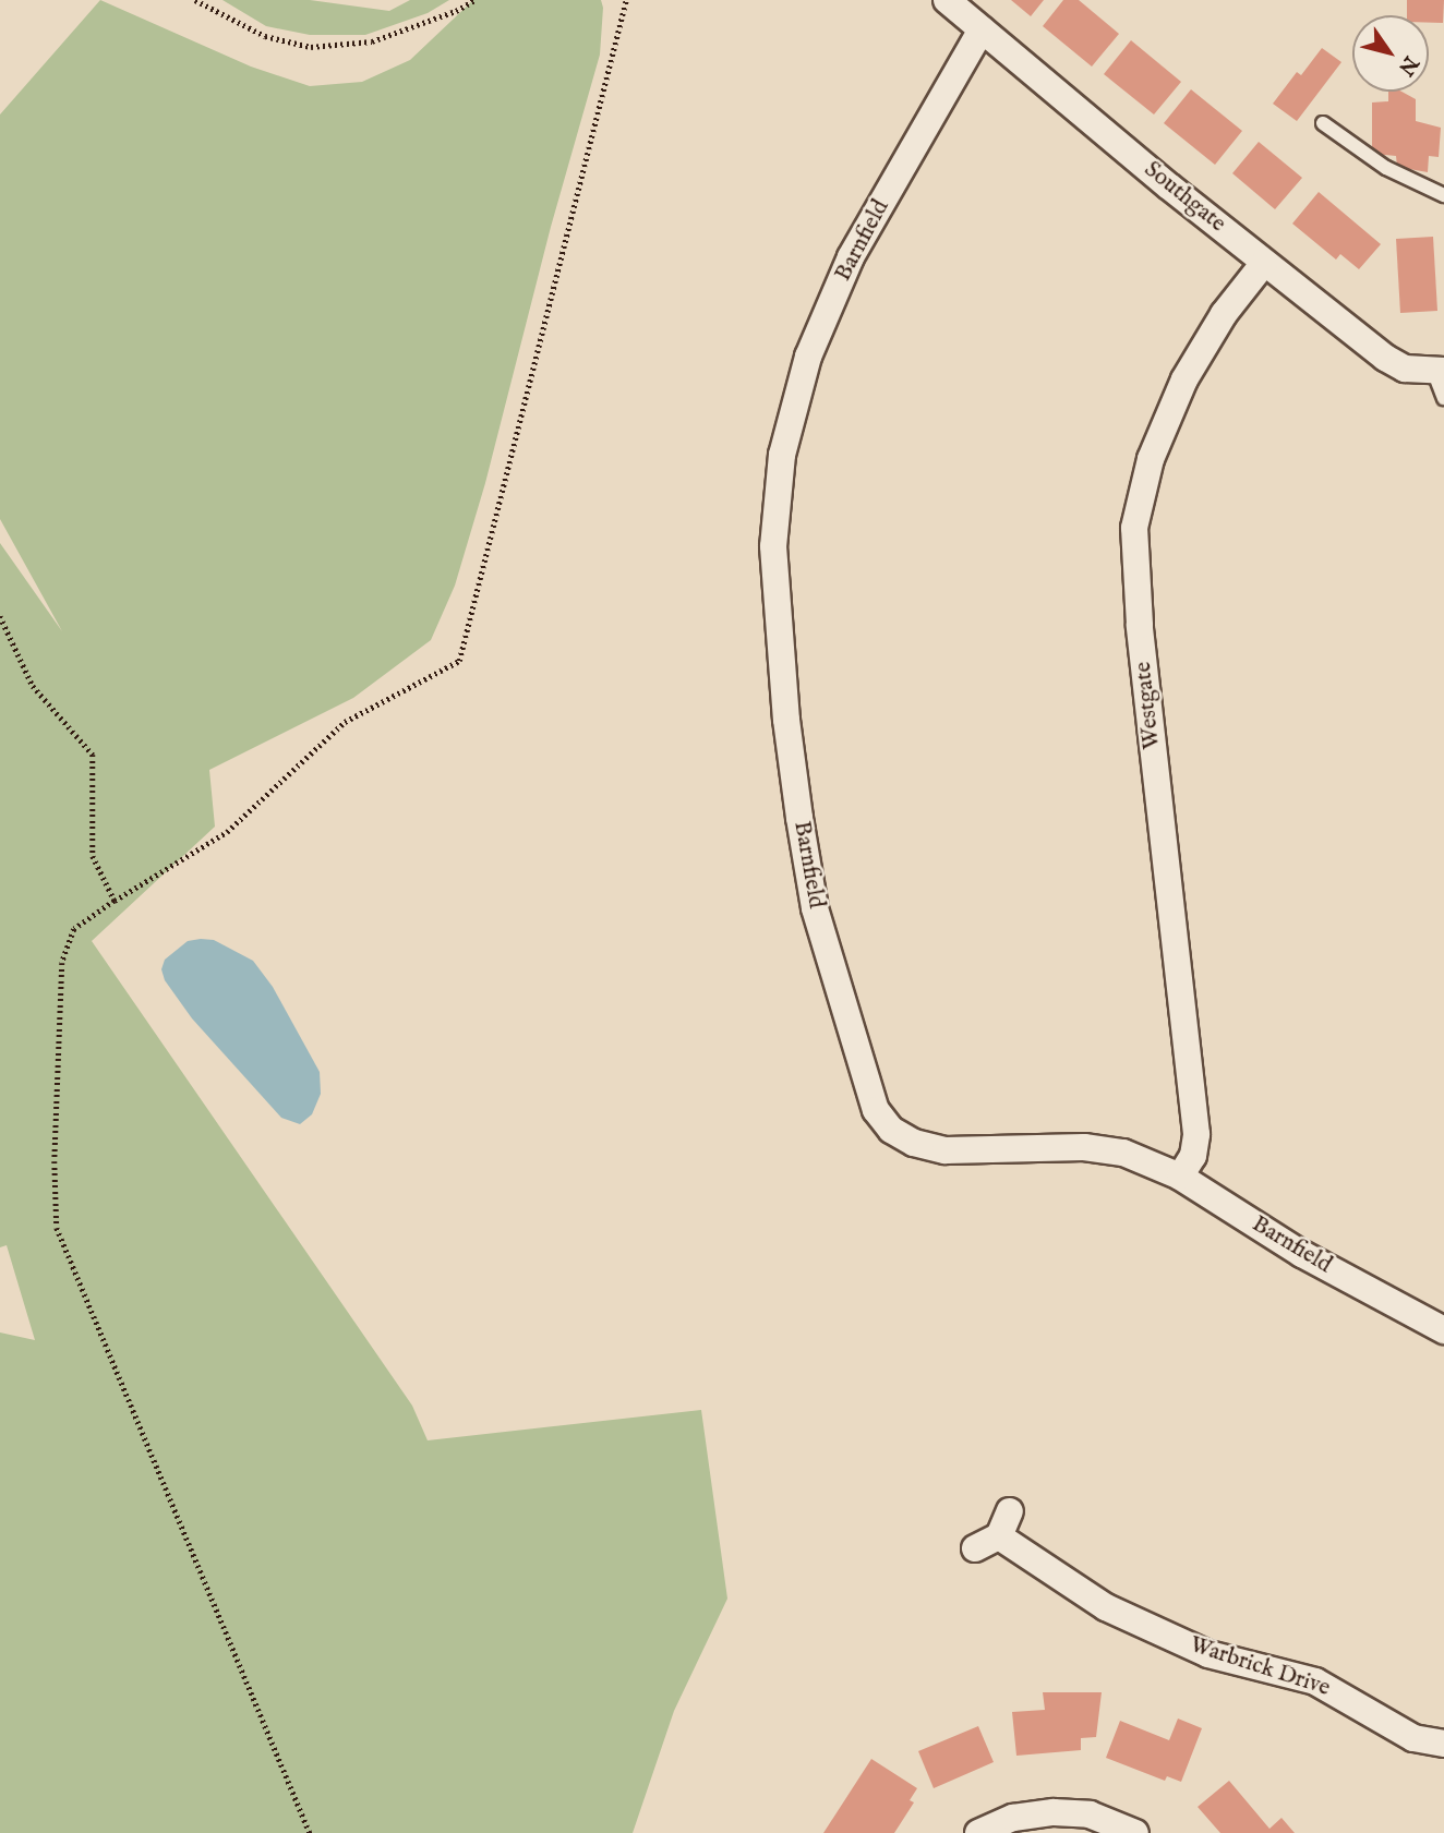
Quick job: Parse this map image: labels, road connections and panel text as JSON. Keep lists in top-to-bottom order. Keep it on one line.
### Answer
{"streets":{"street":["Southgate","Barnfield","Westgate","Warbrick Drive"]},"crossings":[["Southgate","Barnfield"],["Southgate","Westgate"],["Barnfield","Westgate"]],"north":"bottom right"}
